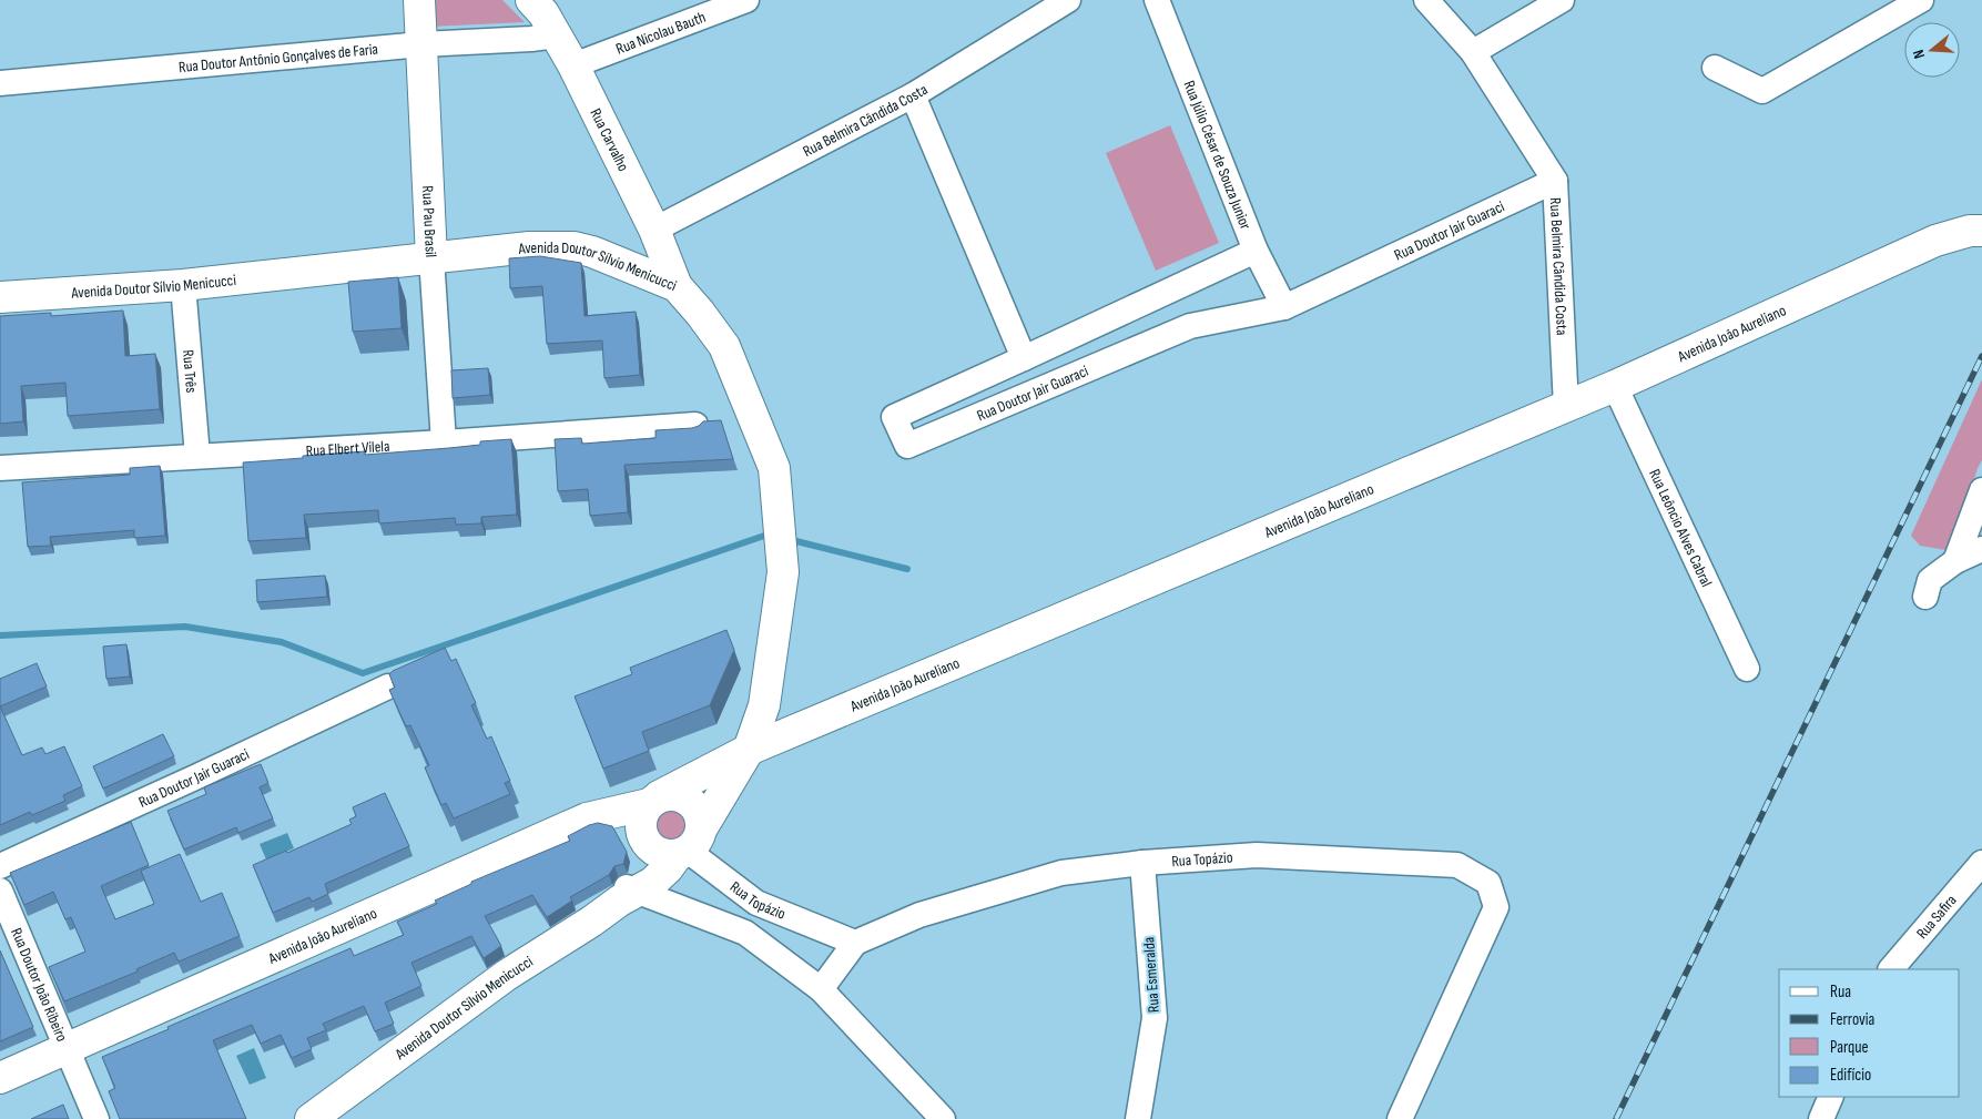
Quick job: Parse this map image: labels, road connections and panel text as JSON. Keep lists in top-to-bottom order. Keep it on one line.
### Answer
{"streets":{"main road":["Rua Carvalho","Rua Pau Brasil","Avenida Doutor Sílvio Menicucci","Avenida João Aureliano"],"street":["Rua Nicolau Bauth","Rua Doutor Antônio Gonçalves de Faria","Rua Belmira Cândida Costa","Rua Júlio César de Souza Junior","Rua Doutor Jair Guaraci","Rua Três","Rua Elbert Vilela","Rua Leôncio Alves Cabral","Rua Topázio","Rua Safira","Rua Esmeralda","Rua Doutor João Ribeiro"]},"crossings":[["Rua Nicolau Bauth","Rua Carvalho"],["Rua Doutor Antônio Gonçalves de Faria","Rua Carvalho"],["Rua Doutor Antônio Gonçalves de Faria","Rua Pau Brasil"],["Rua Belmira Cândida Costa","Rua Carvalho"],["Rua Belmira Cândida Costa","Rua Doutor Jair Guaraci"],["Rua Belmira Cândida Costa","Avenida João Aureliano"],["Rua Carvalho","Avenida Doutor Sílvio Menicucci"],["Rua Júlio César de Souza Junior","Rua Doutor Jair Guaraci"],["Rua Pau Brasil","Avenida Doutor Sílvio Menicucci"],["Rua Pau Brasil","Rua Elbert Vilela"],["Avenida Doutor Sílvio Menicucci","Avenida João Aureliano"],["Avenida Doutor Sílvio Menicucci","Rua Três"],["Avenida Doutor Sílvio Menicucci","Rua Topázio"],["Avenida João Aureliano","Rua Leôncio Alves Cabral"],["Avenida João Aureliano","Rua Doutor João Ribeiro"],["Rua Três","Rua Elbert Vilela"],["Rua Topázio","Rua Esmeralda"]],"legend":["Rua","Ferrovia","Parque","Edifício"],"north":"left"}
